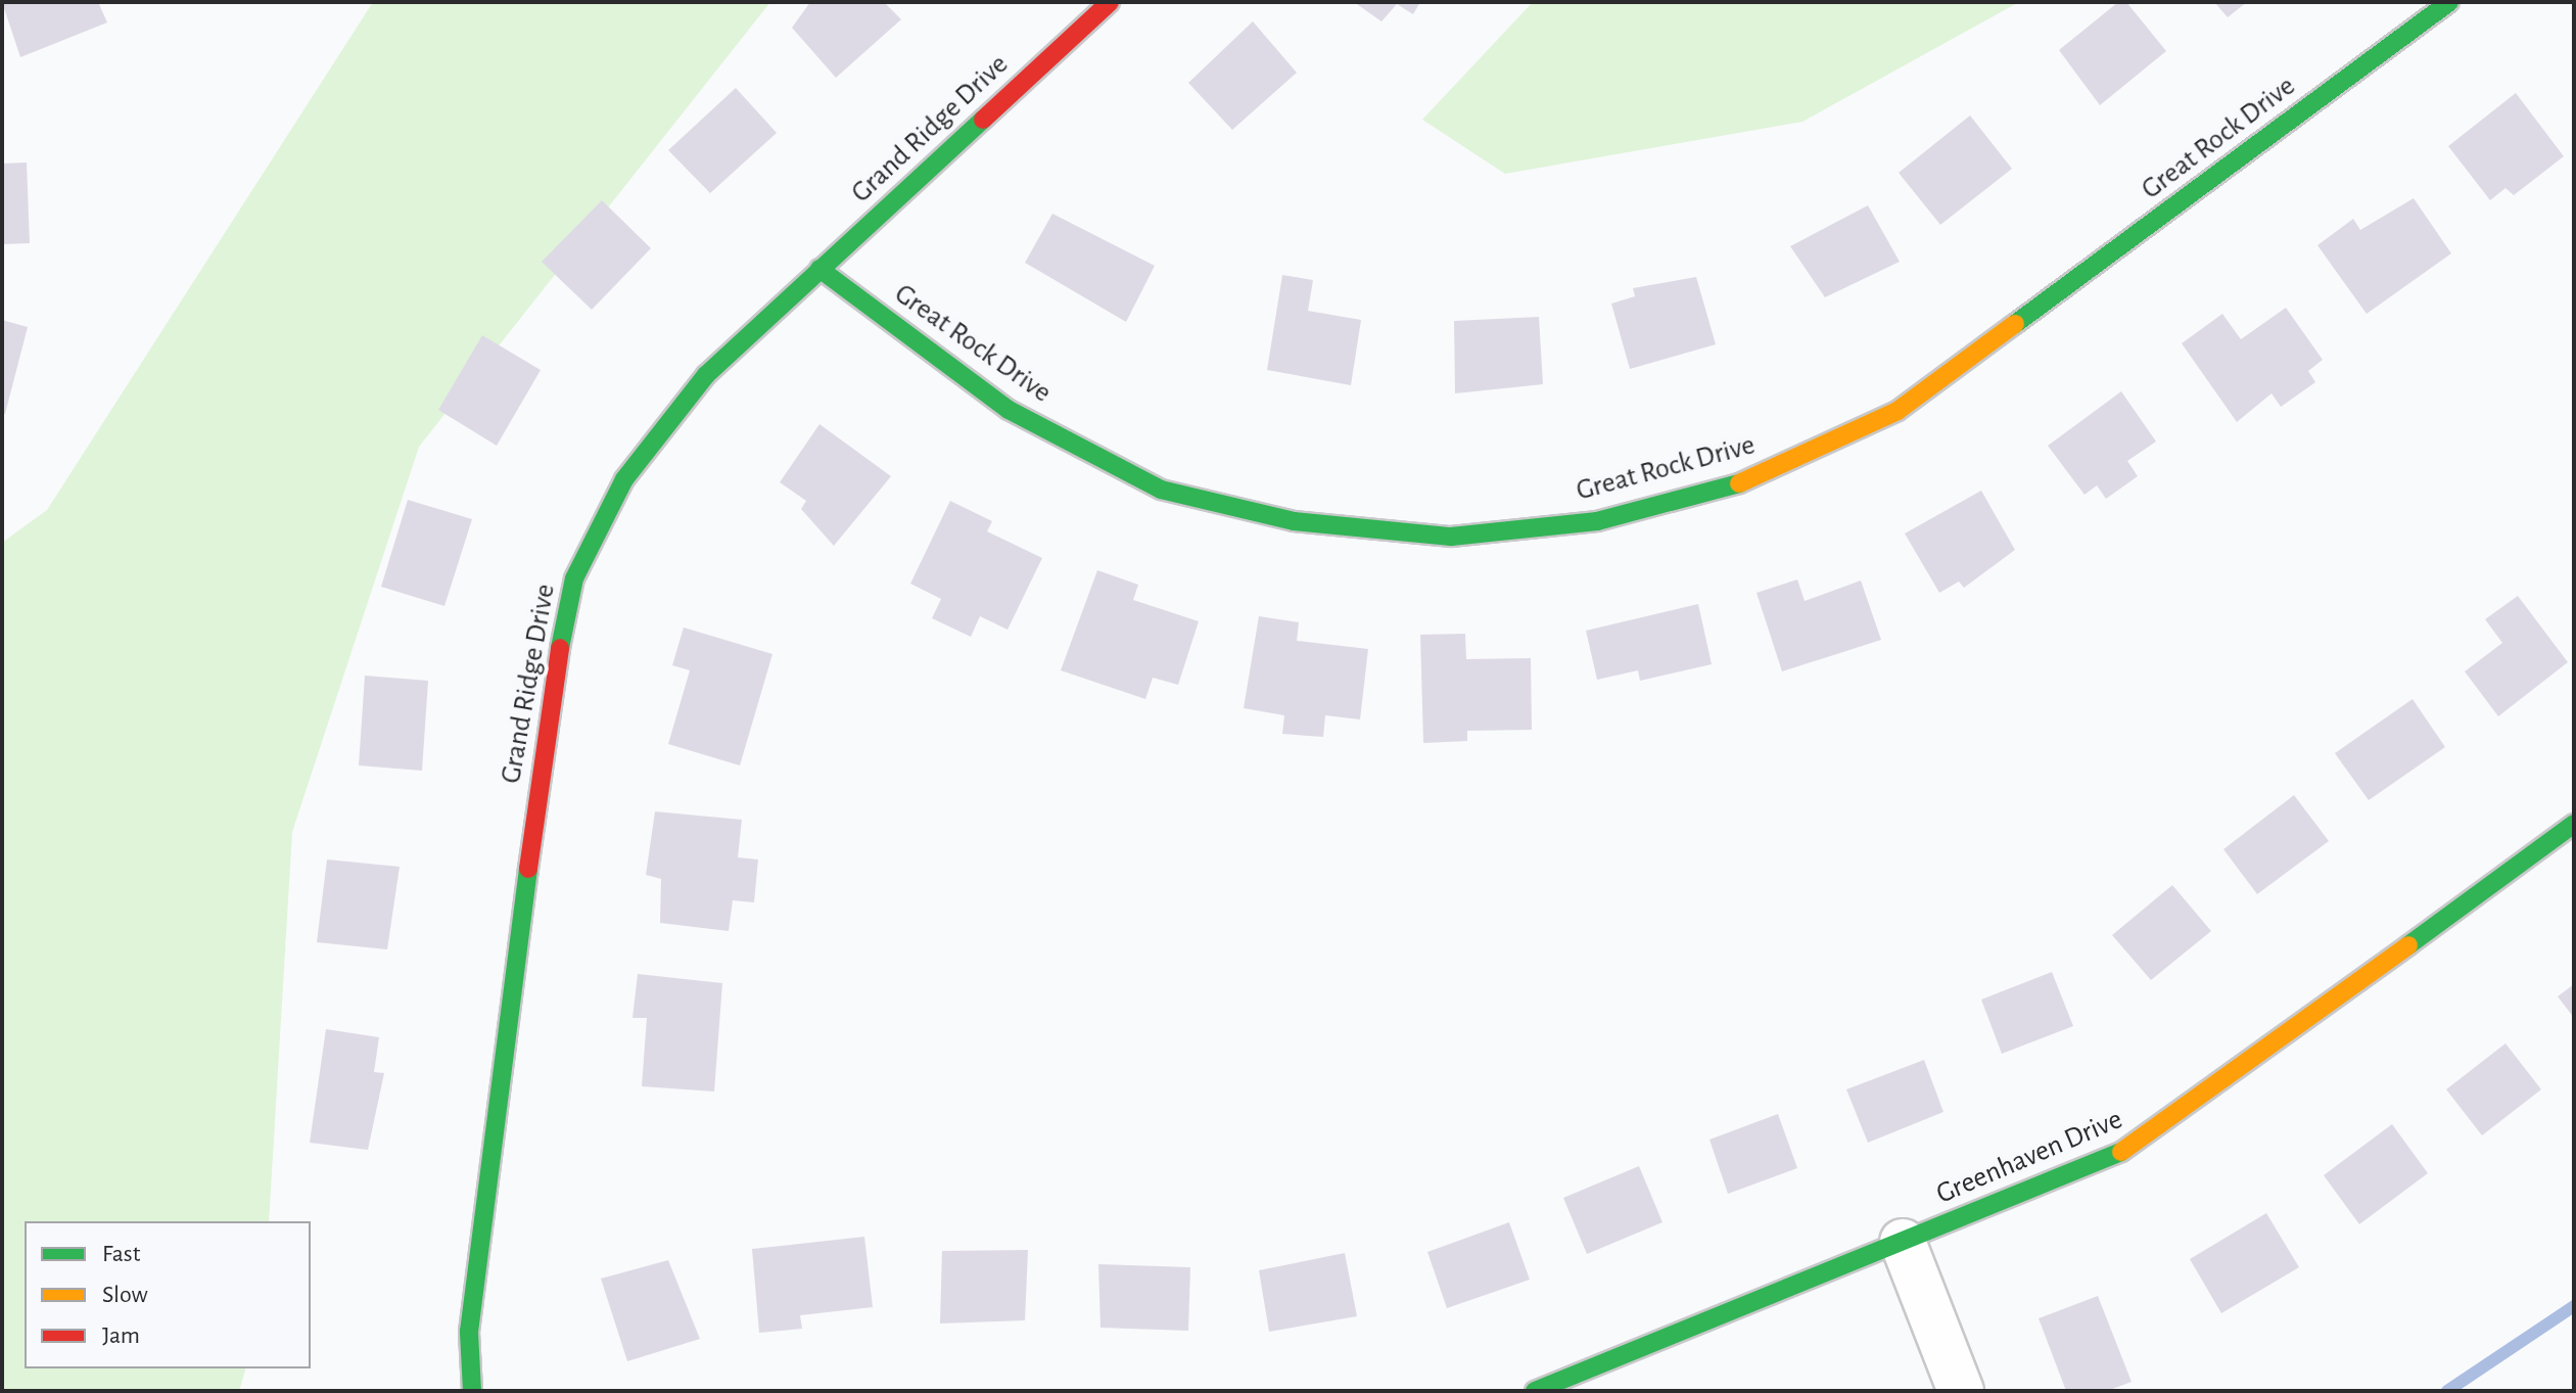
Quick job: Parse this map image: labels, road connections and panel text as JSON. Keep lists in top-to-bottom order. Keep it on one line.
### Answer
{"streets":{"street":["Grand Ridge Drive","Great Rock Drive","Greenhaven Drive"]},"crossings":[["Grand Ridge Drive","Great Rock Drive"]],"legend":["Fast","Slow","Jam"]}
